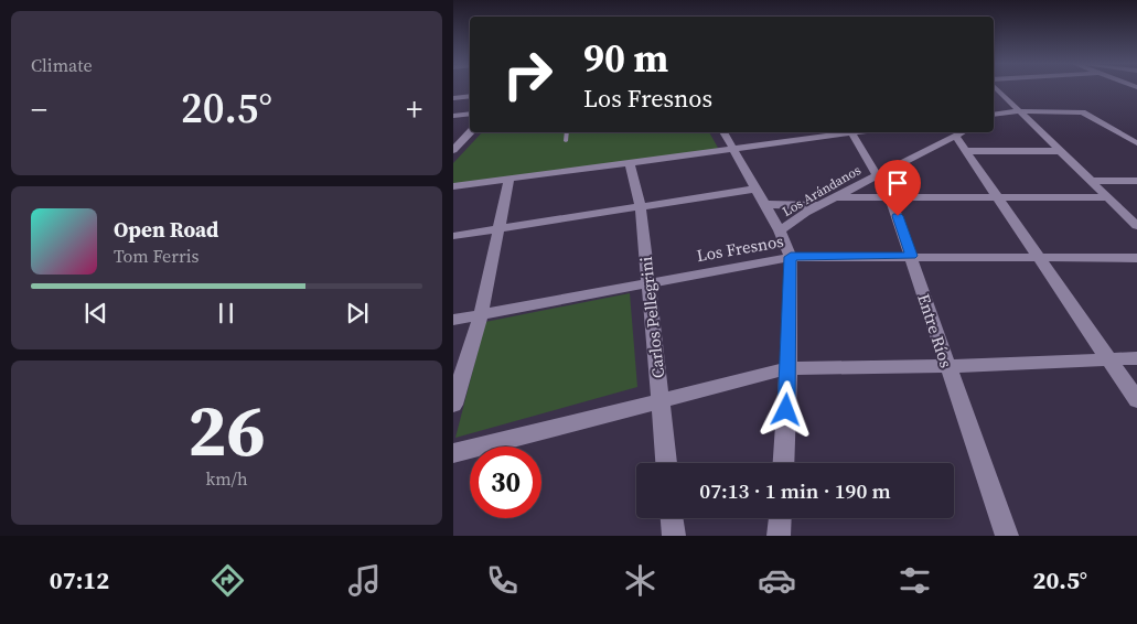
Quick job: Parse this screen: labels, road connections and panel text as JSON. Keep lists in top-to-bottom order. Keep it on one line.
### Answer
{"streets":{"street":["Los Arándanos","Los Fresnos","Carlos Pellegrini","Entre Ríos"]},"crossings":[["Los Arándanos","Entre Ríos"],["Los Fresnos","Carlos Pellegrini"],["Los Fresnos","Entre Ríos"]],"page":{"tile":["Climate",["26","km/h"]],"turn":["90 m","Los Fresnos"],"heat":["−","20.5°","+"],"song":["Open Road","Tom Ferris"],"limit":"30","trip":"07:13 · 1 min · 190 m","tabs":["07:12","20.5°"]}}
